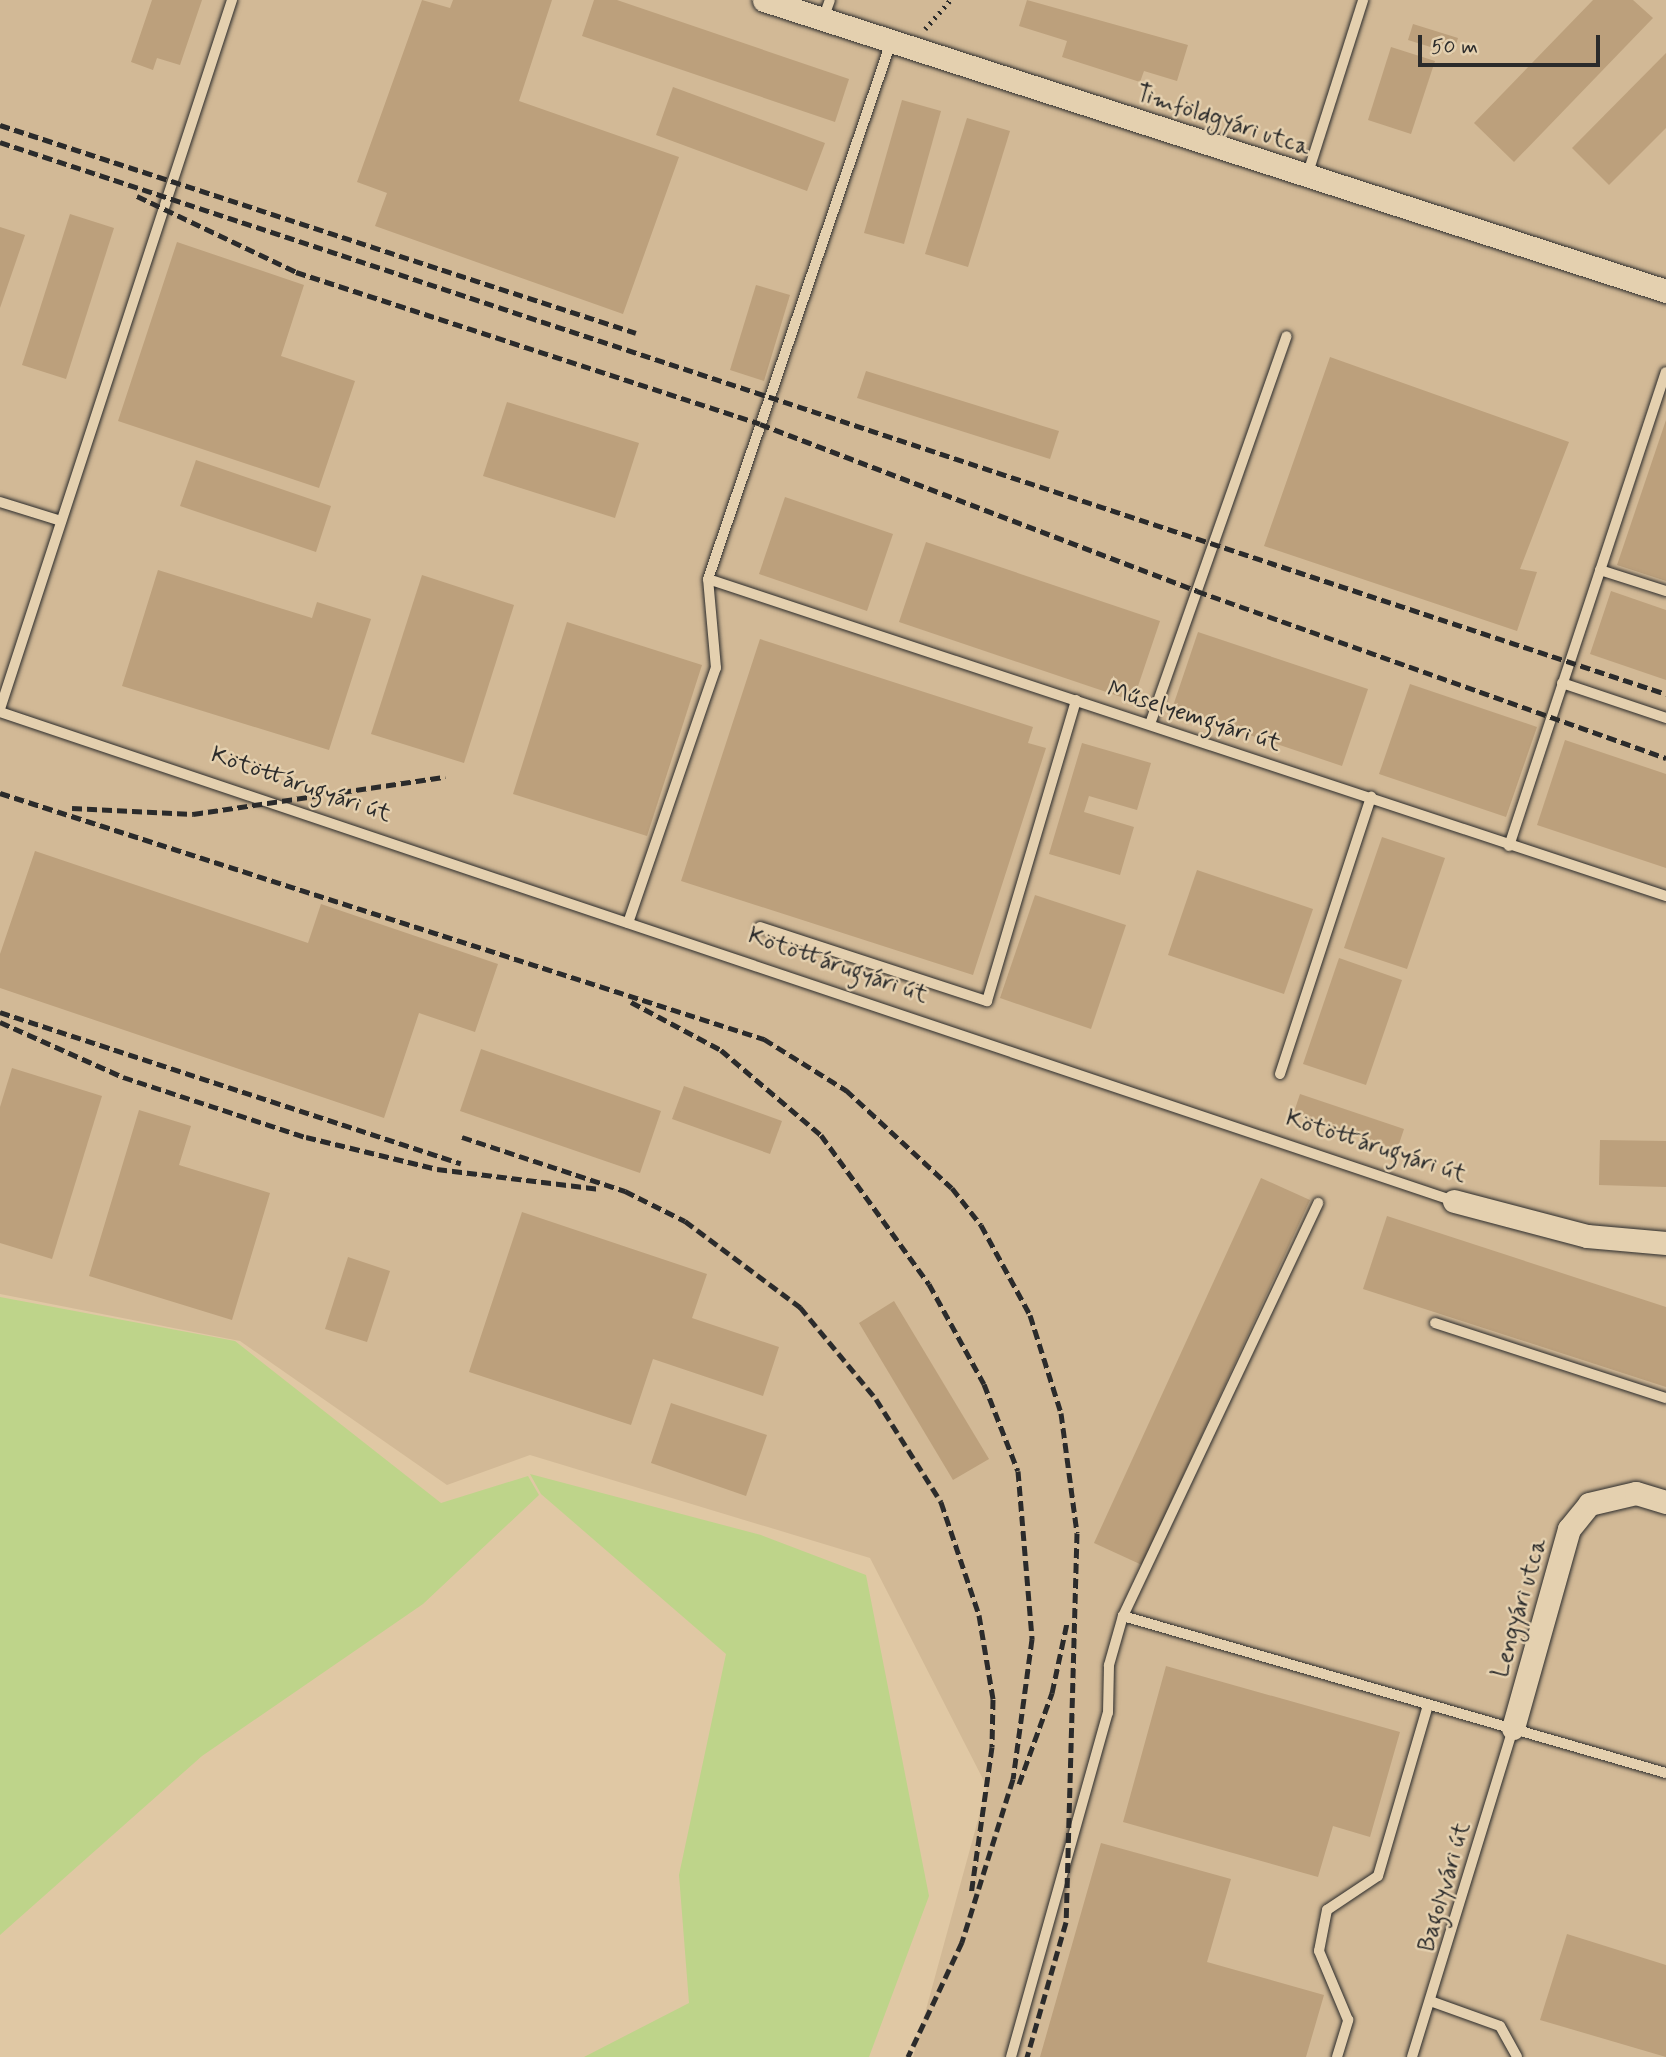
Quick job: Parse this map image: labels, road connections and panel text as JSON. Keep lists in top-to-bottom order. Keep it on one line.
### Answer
{"streets":{"street":["Timföldgyári utca","Kötöttárugyári út","Lengyári utca"],"lane":["Műselyemgyári út","Bagolyvári út"]},"crossings":[["Lengyári utca","Bagolyvári út"]],"scale_bar":"50 m"}
